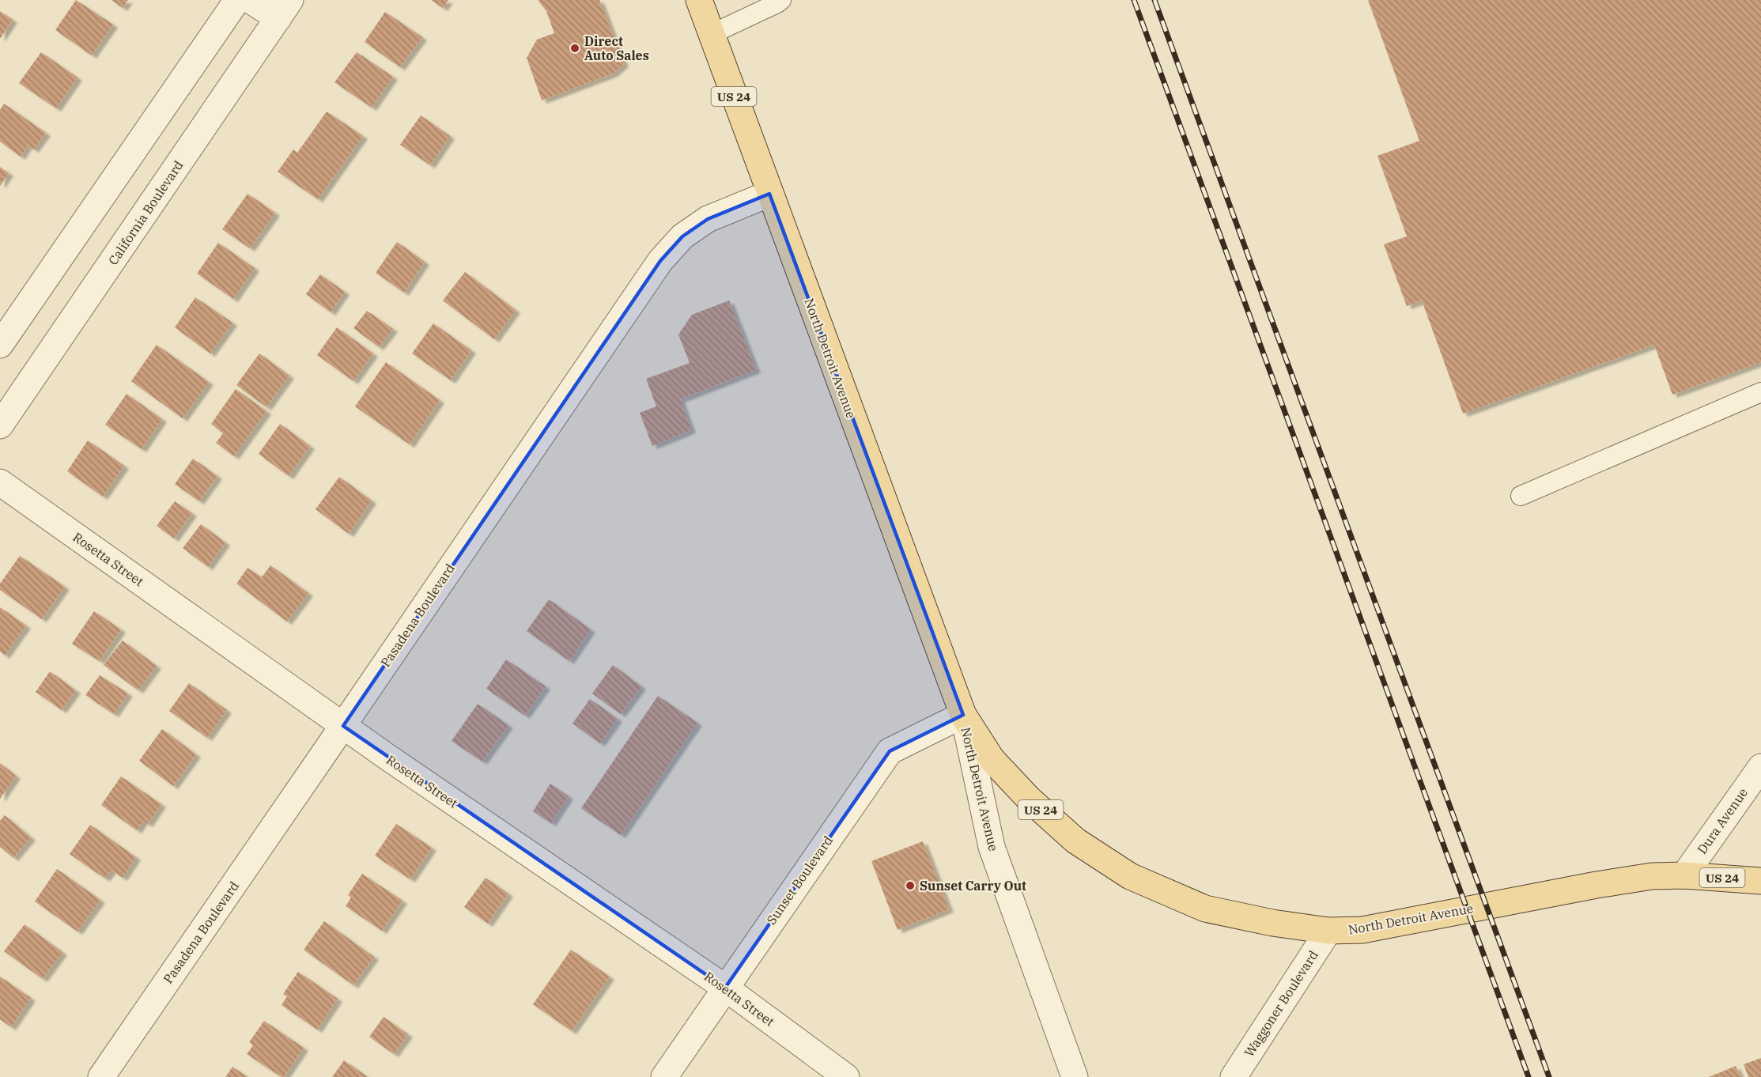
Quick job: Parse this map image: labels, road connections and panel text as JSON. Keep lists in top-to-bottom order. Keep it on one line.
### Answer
{"streets":{"main road":["US 24","North Detroit Avenue"],"street":["California Boulevard","Rosetta Street","Pasadena Boulevard","Dura Avenue","Sunset Boulevard","Waggoner Boulevard"]},"crossings":[["North Detroit Avenue","Pasadena Boulevard"],["North Detroit Avenue","Dura Avenue"],["North Detroit Avenue","Sunset Boulevard"],["North Detroit Avenue","Waggoner Boulevard"],["Rosetta Street","Pasadena Boulevard"],["Rosetta Street","Sunset Boulevard"]],"places":["Direct Auto Sales","Sunset Carry Out"]}
